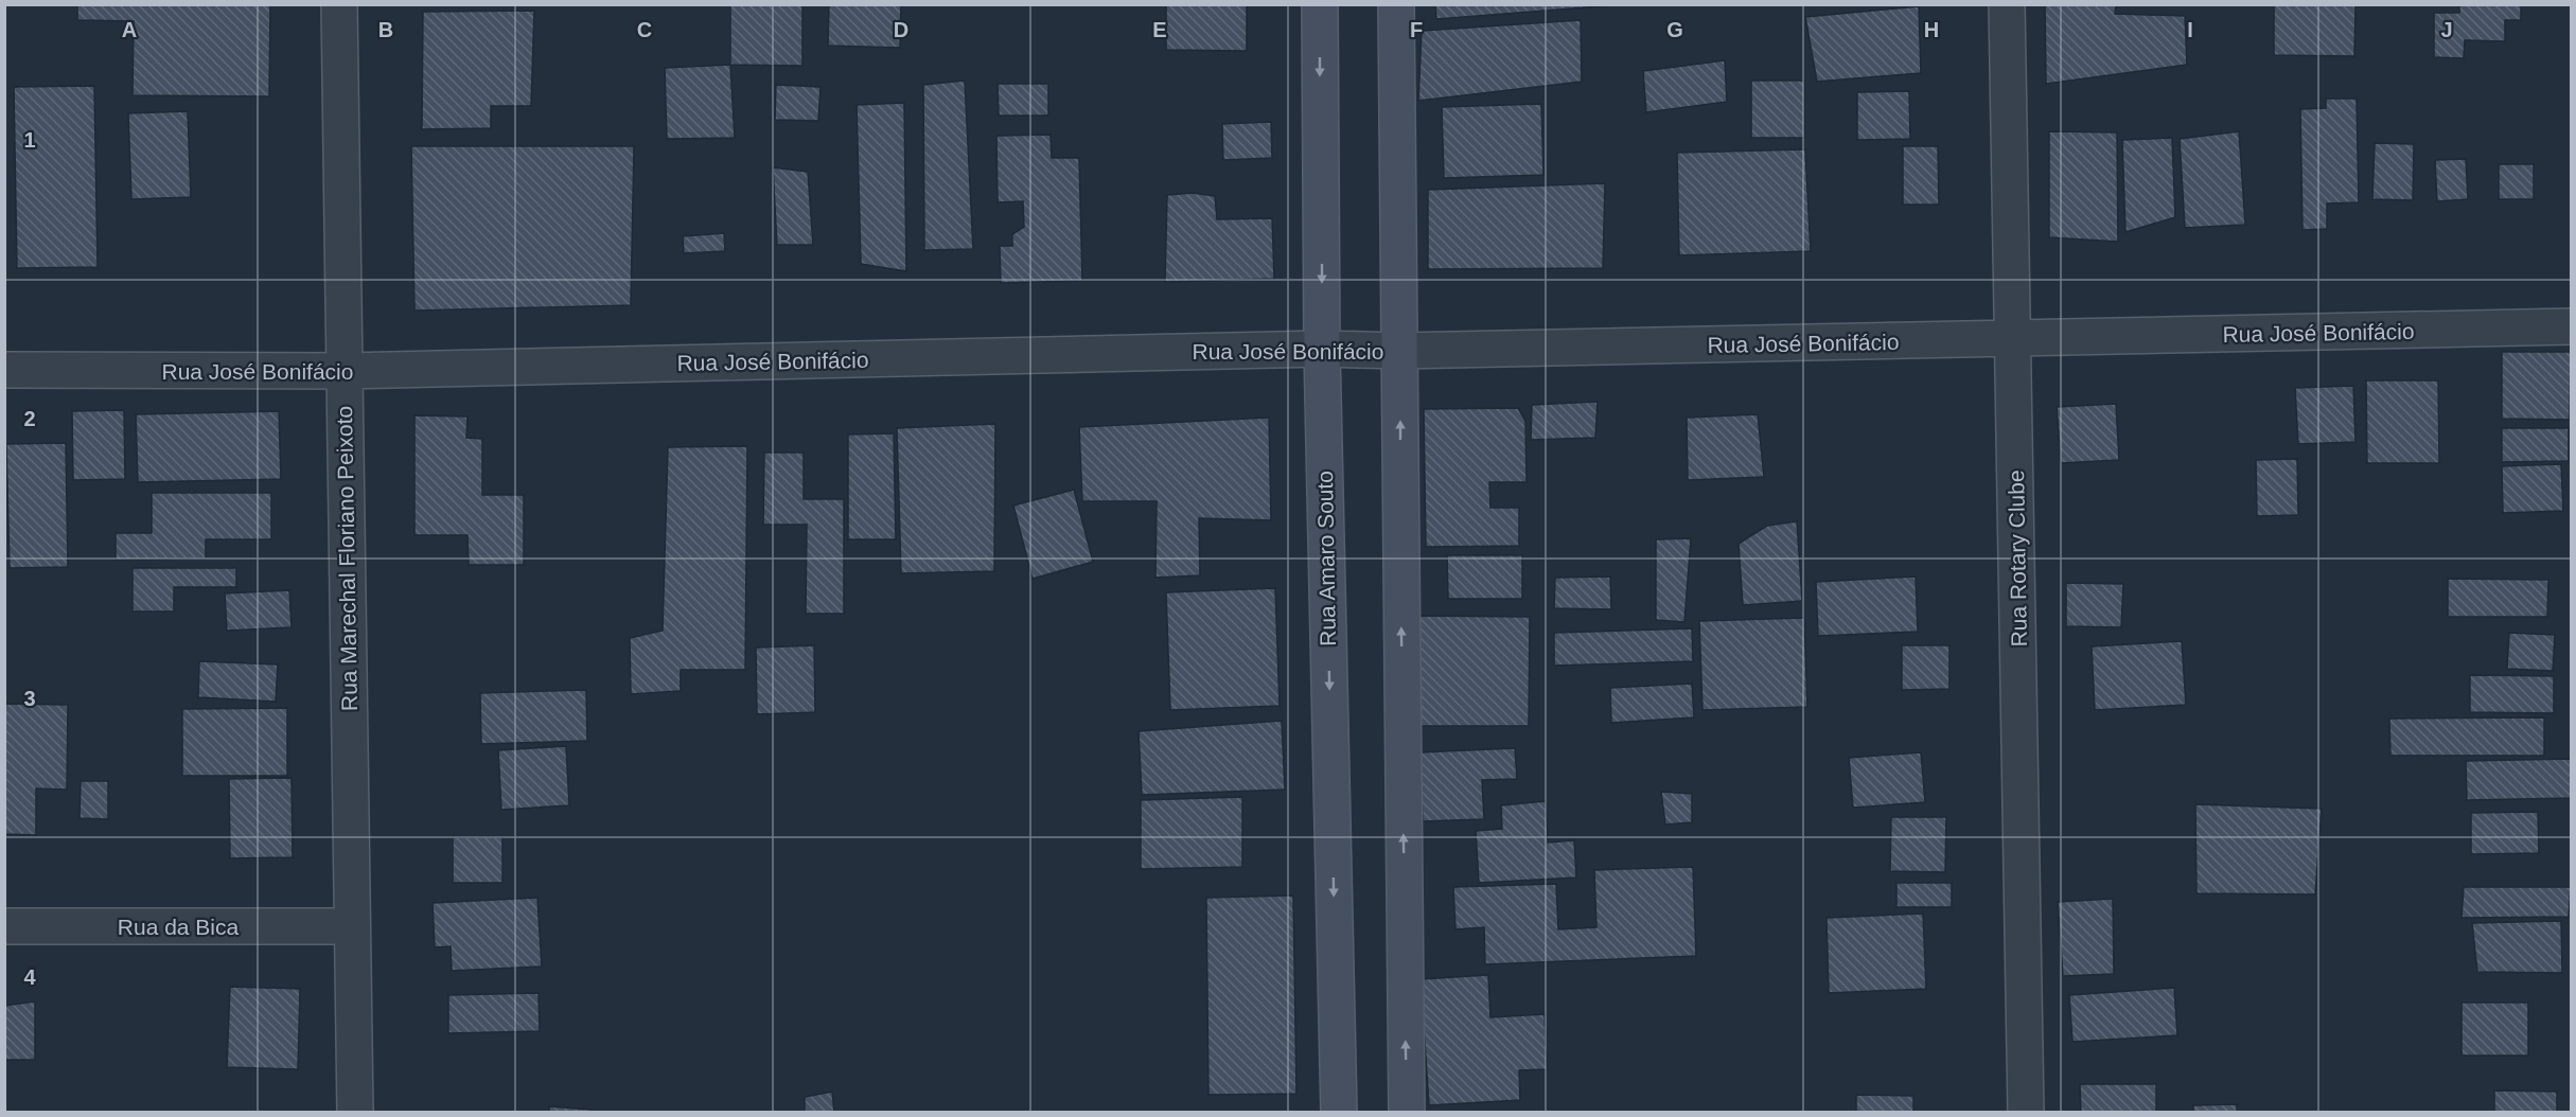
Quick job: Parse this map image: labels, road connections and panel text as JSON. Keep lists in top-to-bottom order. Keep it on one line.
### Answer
{"streets":{"street":["Rua José Bonifácio","Rua Marechal Floriano Peixoto","Rua Amaro Souto","Rua Rotary Clube","Rua da Bica"]},"crossings":[["Rua José Bonifácio","Rua Marechal Floriano Peixoto"],["Rua José Bonifácio","Rua Amaro Souto"],["Rua José Bonifácio","Rua Rotary Clube"],["Rua Marechal Floriano Peixoto","Rua da Bica"]],"grid":{"columns":["A","B","C","D","E","F","G","H","I","J"],"rows":["1","2","3","4"]}}
